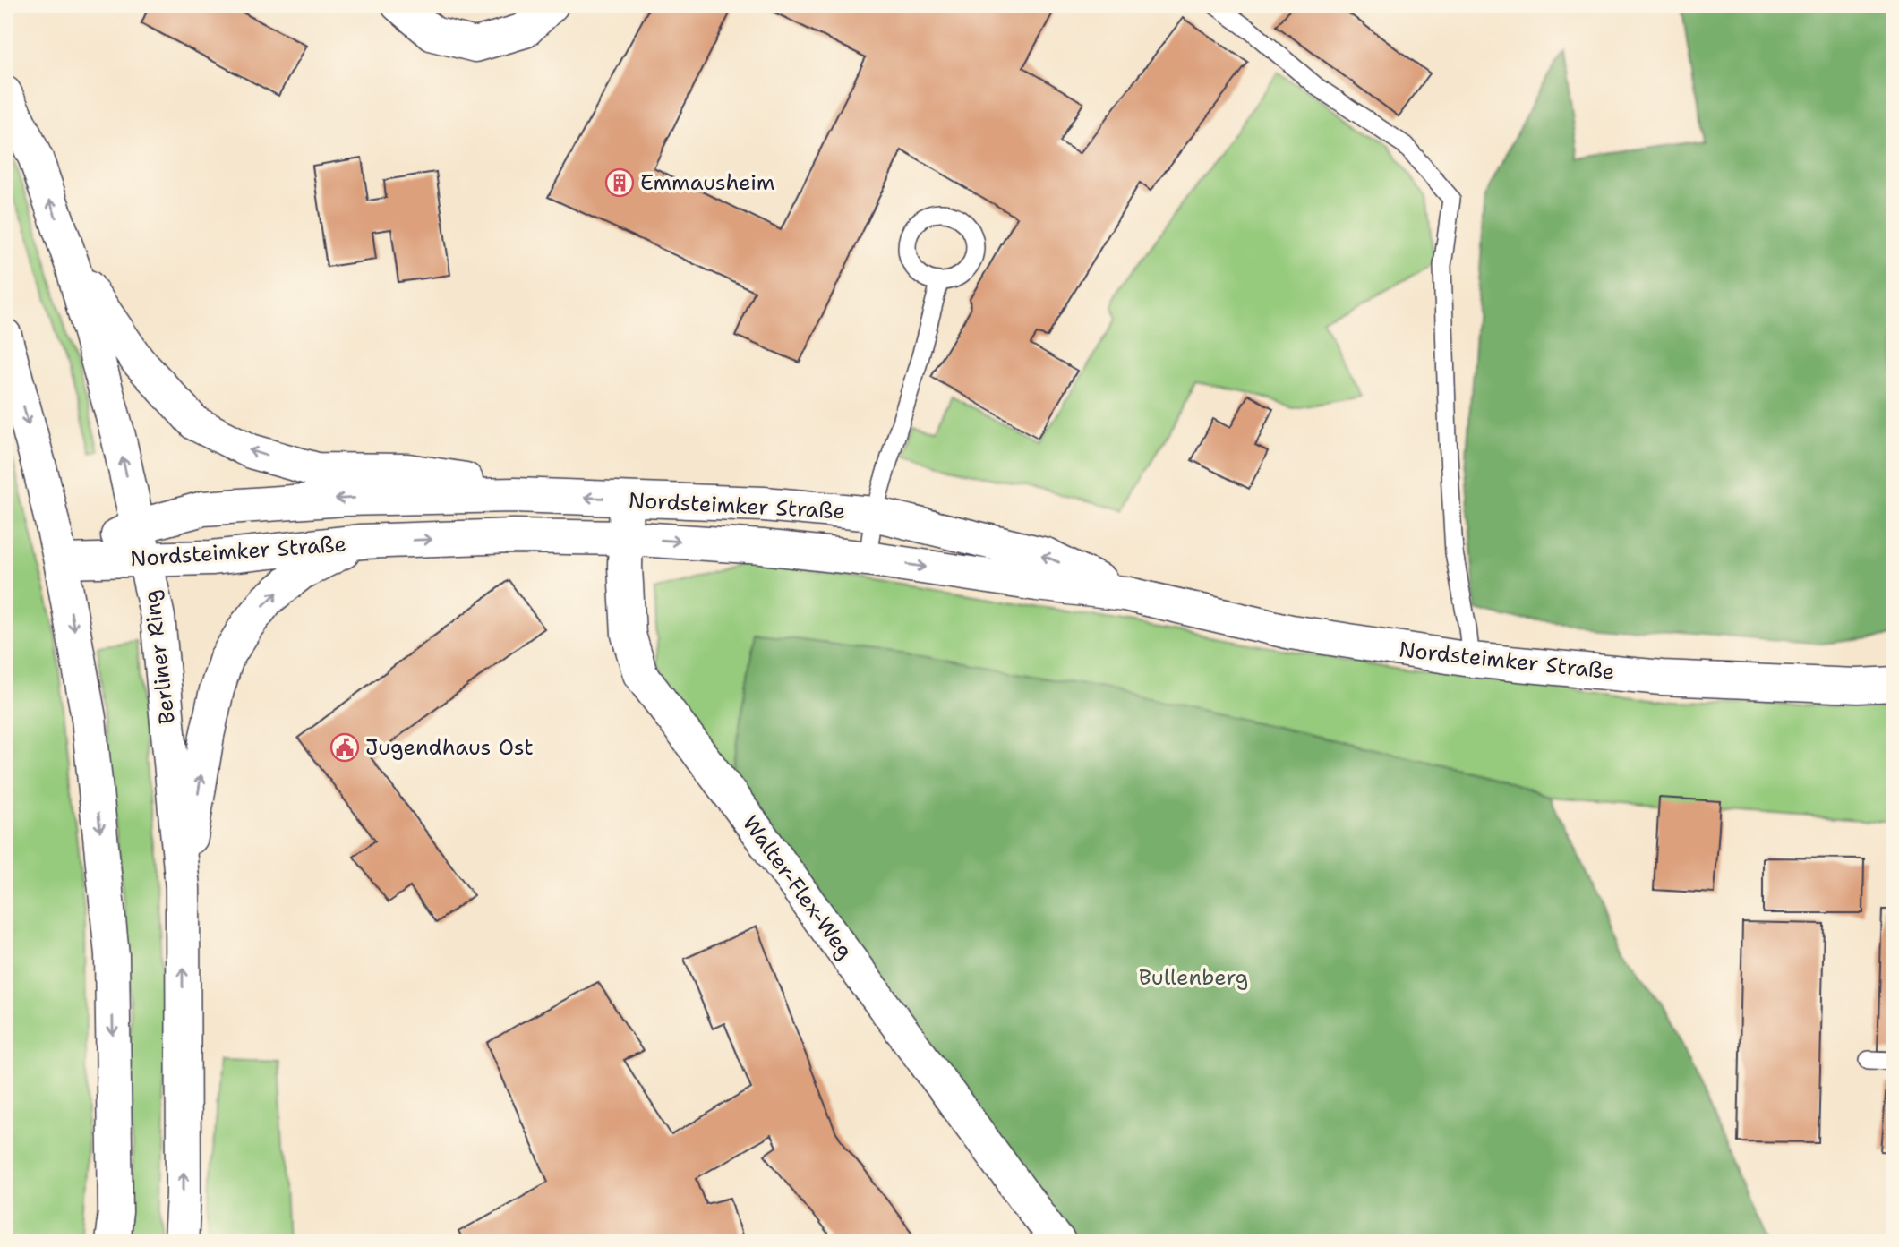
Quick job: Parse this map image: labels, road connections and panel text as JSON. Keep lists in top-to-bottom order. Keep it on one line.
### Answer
{"streets":{"street":["Nordsteimker Straße","Berliner Ring","Walter-Flex-Weg"]},"crossings":[["Nordsteimker Straße","Berliner Ring"],["Nordsteimker Straße","Walter-Flex-Weg"]],"parks":["Bullenberg"],"places":{"building":["Emmausheim"],"public building":["Jugendhaus Ost"]}}
